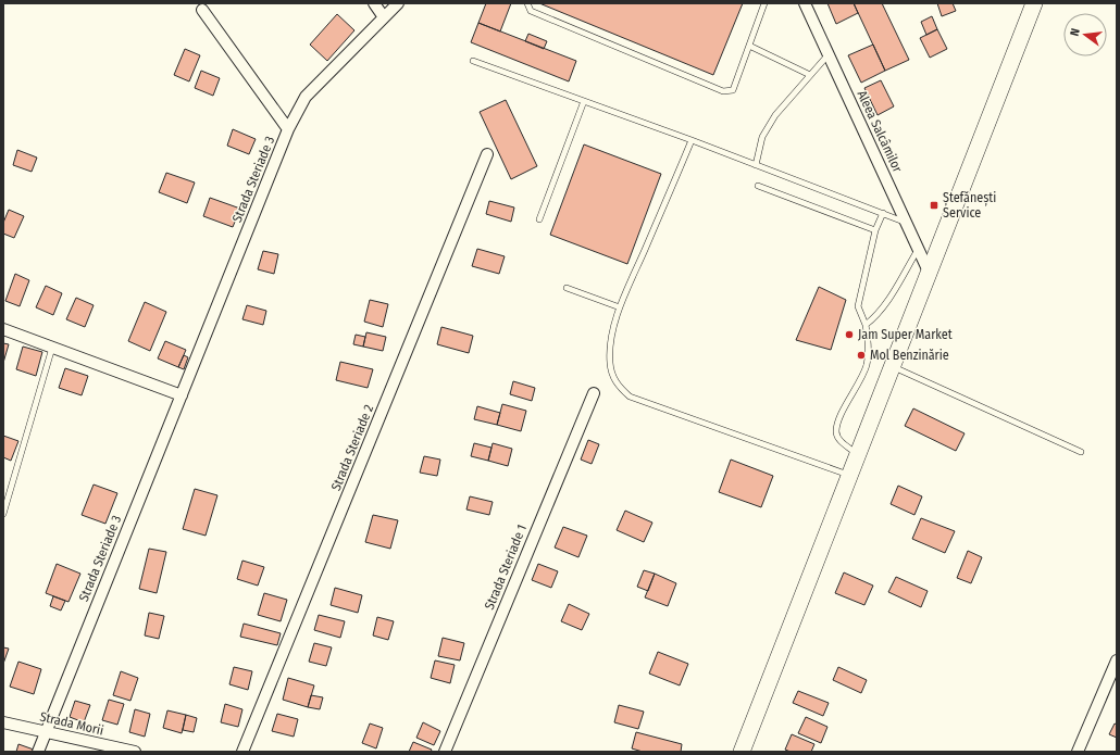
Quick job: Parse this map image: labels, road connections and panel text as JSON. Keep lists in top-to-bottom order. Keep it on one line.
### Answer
{"streets":{"street":["Aleea Salcâmilor","Strada Steriade 3","Strada Steriade 2","Strada Steriade 1","Strada Morii"]},"crossings":[["Strada Steriade 3","Strada Morii"]],"places":{"transit":["Ștefănești Service"],"other":["Jam Super Market","Mol Benzinărie"]},"north":"left"}
